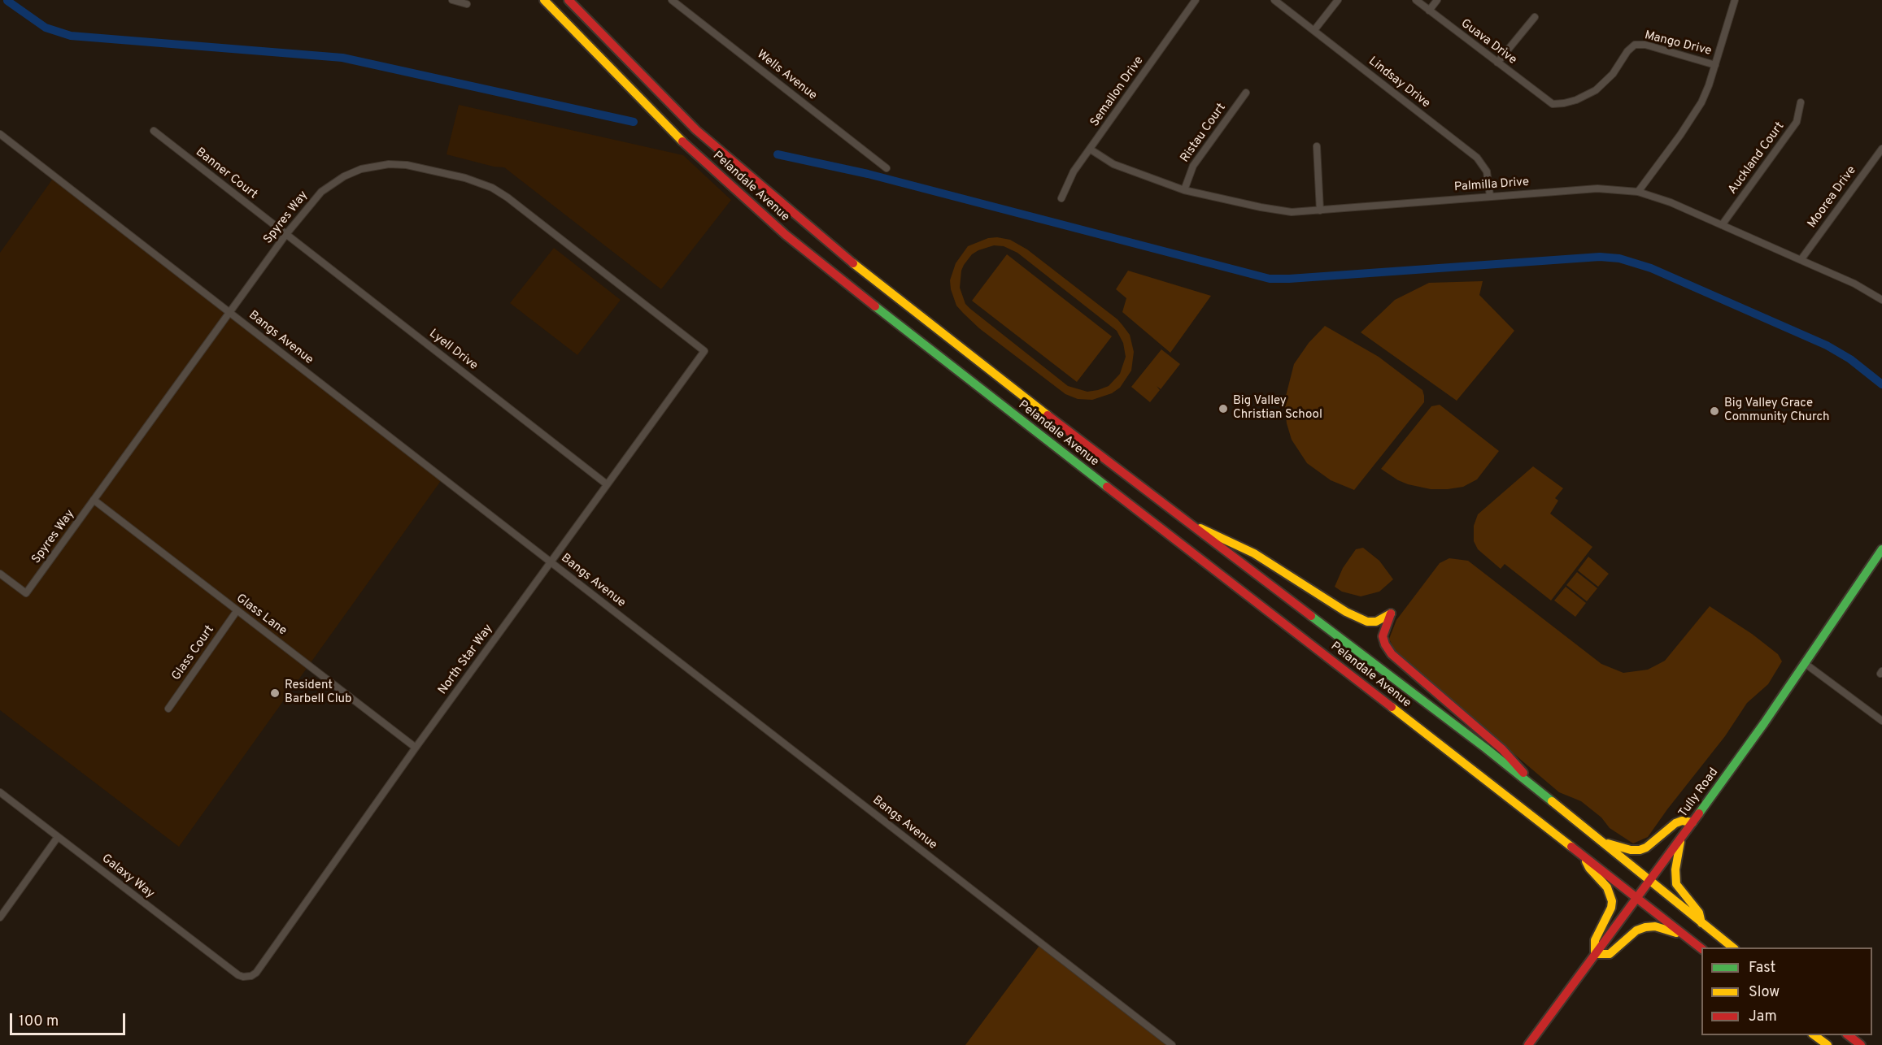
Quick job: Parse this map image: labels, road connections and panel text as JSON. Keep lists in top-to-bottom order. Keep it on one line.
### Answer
{"streets":{"main road":["Pelandale Avenue","Tully Road"],"street":["Guava Drive","Mango Drive","Wells Avenue","Lindsay Drive","Semallon Drive","Ristau Court","Auckland Court","Banner Court","Palmilla Drive","Moorea Drive","Spyres Way","Bangs Avenue","Lyell Drive","Glass Lane","Glass Court","North Star Way","Galaxy Way"]},"crossings":[["Guava Drive","Mango Drive"],["Lindsay Drive","Palmilla Drive"],["Semallon Drive","Palmilla Drive"],["Ristau Court","Palmilla Drive"],["Auckland Court","Palmilla Drive"],["Banner Court","Spyres Way"],["Banner Court","Lyell Drive"],["Palmilla Drive","Moorea Drive"],["Pelandale Avenue","Tully Road"],["Spyres Way","Bangs Avenue"],["Spyres Way","Lyell Drive"],["Spyres Way","Glass Lane"],["Spyres Way","North Star Way"],["Bangs Avenue","North Star Way"],["Lyell Drive","North Star Way"],["Glass Lane","Glass Court"],["Glass Lane","North Star Way"],["North Star Way","Galaxy Way"]],"places":["Big Valley Christian School","Big Valley Grace Community Church","Resident Barbell Club"],"legend":["Fast","Slow","Jam"],"scale_bar":"100 m"}
